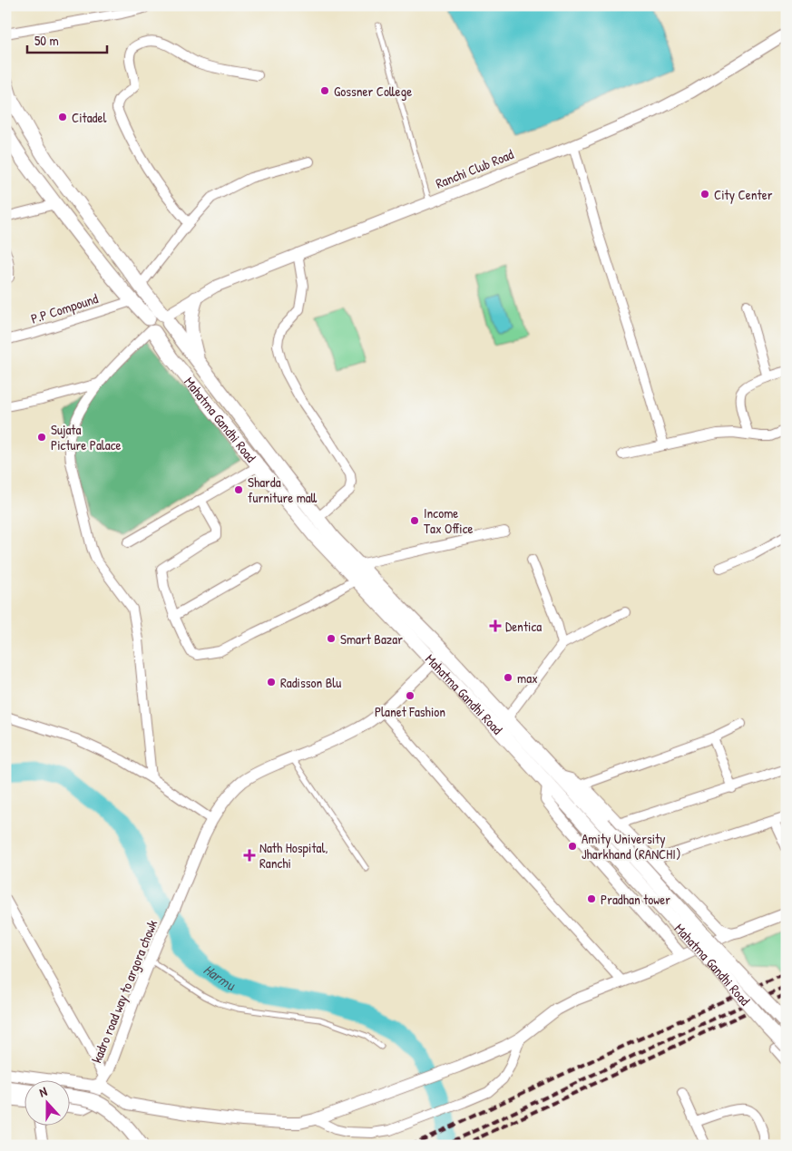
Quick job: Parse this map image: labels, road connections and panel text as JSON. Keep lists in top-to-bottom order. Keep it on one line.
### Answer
{"streets":{"main road":["Mahatma Gandhi Road"],"street":["Ranchi Club Road","P.P Compound","kadro road way to argora chowk"]},"crossings":[["Ranchi Club Road","Mahatma Gandhi Road"],["P.P Compound","Mahatma Gandhi Road"],["Mahatma Gandhi Road","kadro road way to argora chowk"]],"water":["Harmu"],"places":{"other":["Gossner College","Citadel","City Center","Sujata Picture Palace","Sharda furniture mall","Income Tax Office","Smart Bazar","max","Radisson Blu","Planet Fashion","Amity University Jharkhand (RANCHI)","Pradhan tower"],"health":["Dentica","Nath Hospital, Ranchi"]},"scale_bar":"50 m","north":"top"}
